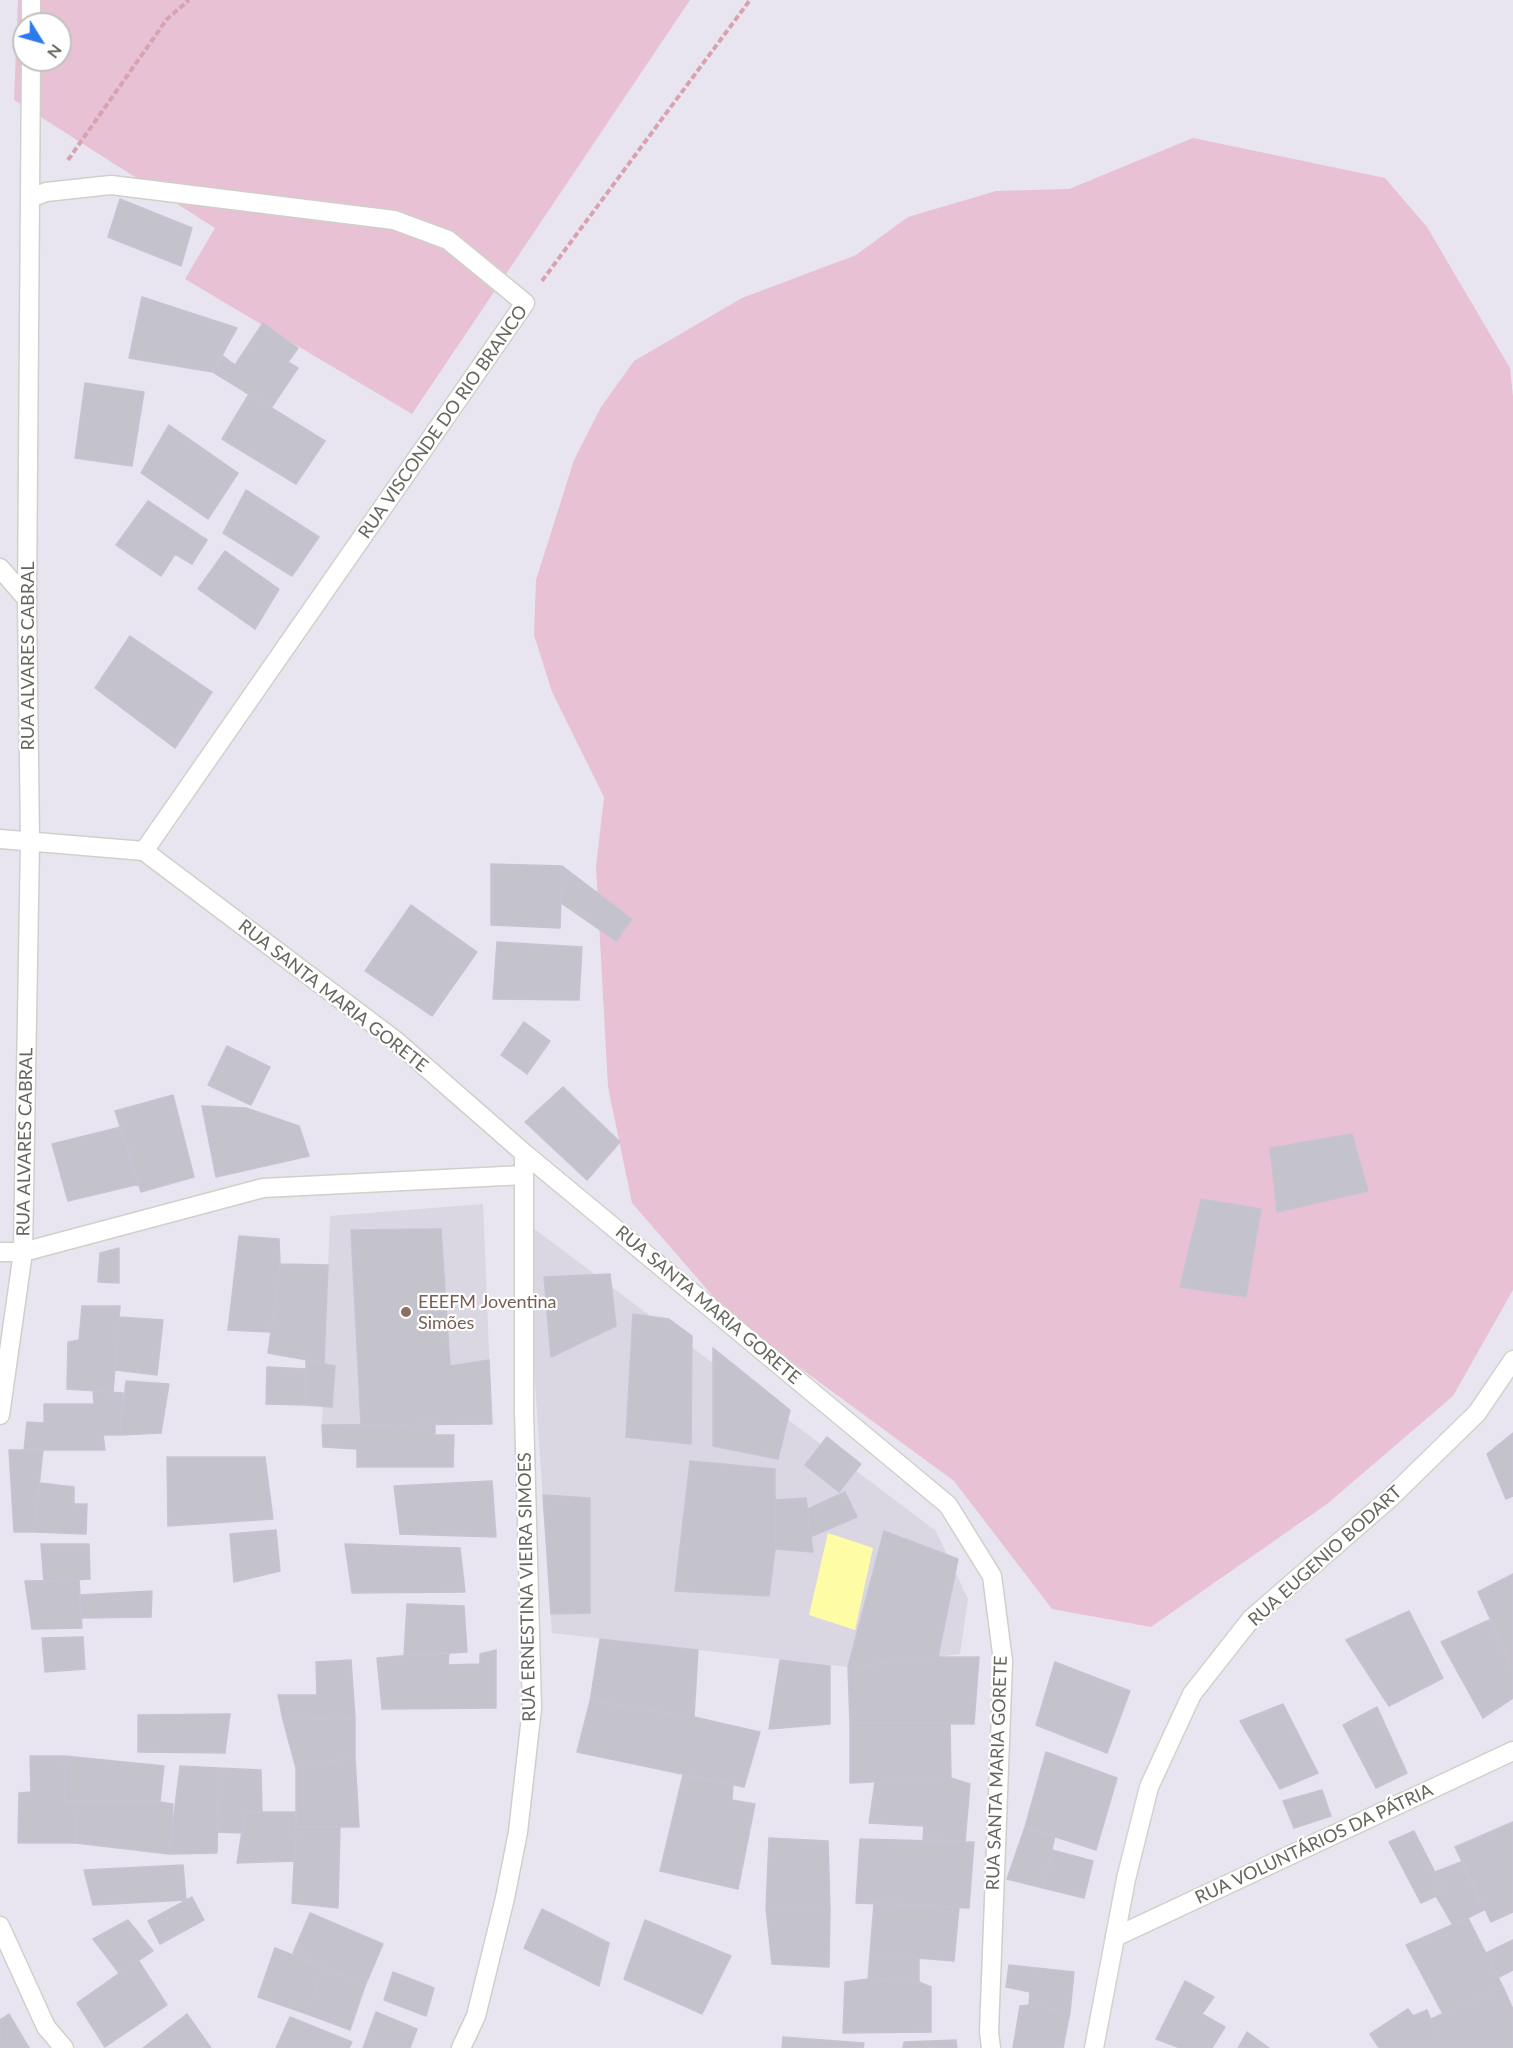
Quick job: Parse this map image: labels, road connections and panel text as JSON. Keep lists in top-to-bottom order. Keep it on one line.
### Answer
{"streets":{"street":["RUA VISCONDE DO RIO BRANCO","RUA ALVARES CABRAL","RUA SANTA MARIA GORETE","RUA EUGENIO BODART","RUA ERNESTINA VIEIRA SIMOES","RUA VOLUNTÁRIOS DA PÁTRIA"]},"crossings":[["RUA VISCONDE DO RIO BRANCO","RUA SANTA MARIA GORETE"],["RUA SANTA MARIA GORETE","RUA ERNESTINA VIEIRA SIMOES"],["RUA EUGENIO BODART","RUA VOLUNTÁRIOS DA PÁTRIA"]],"places":["EEEFM Joventina Simões"],"north":"bottom right"}
